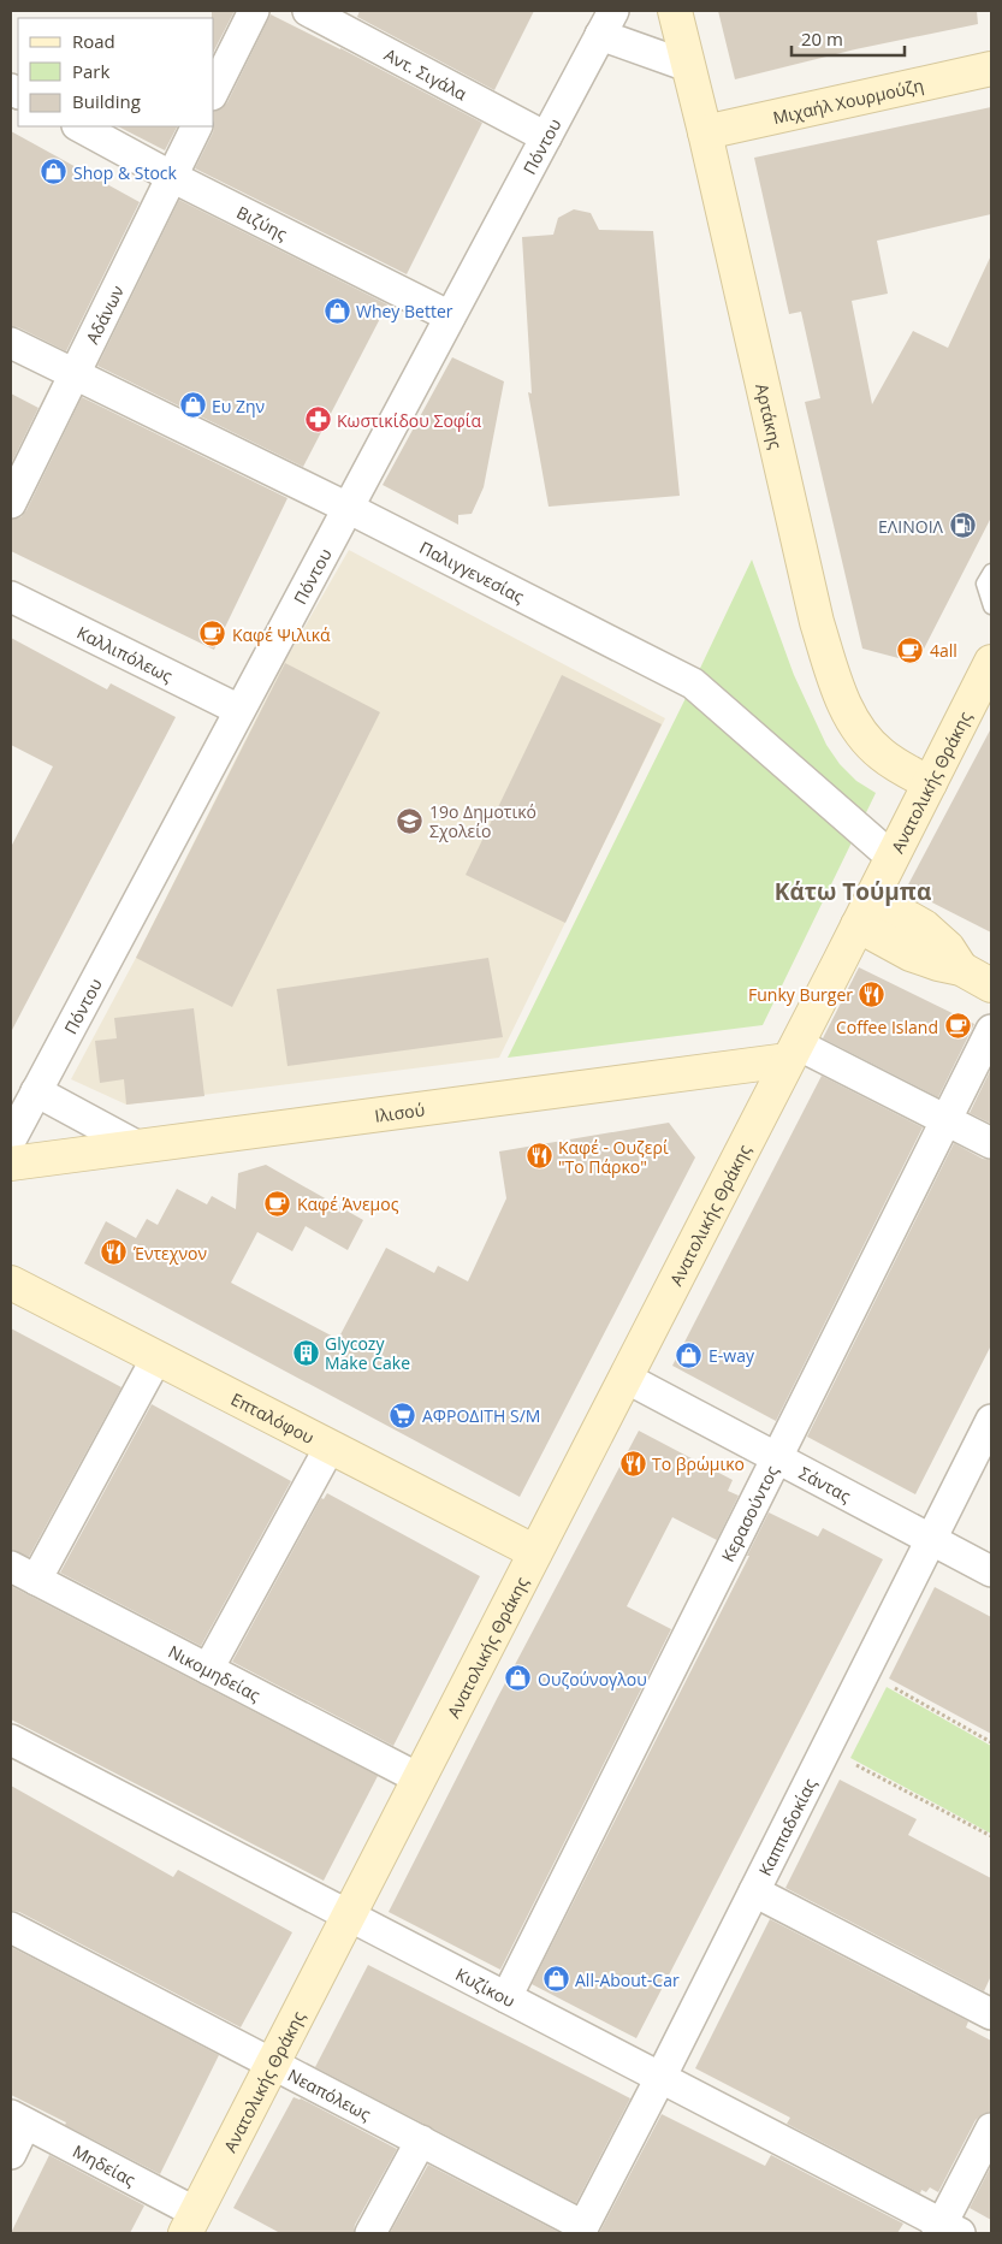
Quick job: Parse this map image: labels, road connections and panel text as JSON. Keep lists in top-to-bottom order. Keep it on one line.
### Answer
{"streets":{"street":["Αντ. Σιγάλα","Μιχαήλ Χουρμούζη","Πόντου","Βιζύης","Αδάνων","Αρτάκης","Παλιγγενεσίας","Καλλιπόλεως","Ανατολικής Θράκης","Ιλισού","Επταλόφου","Σάντας","Κερασούντος","Νικομηδείας","Καππαδοκίας","Κυζίκου","Νεαπόλεως","Μηδείας"]},"crossings":[["Αντ. Σιγάλα","Πόντου"],["Μιχαήλ Χουρμούζη","Αρτάκης"],["Πόντου","Βιζύης"],["Πόντου","Παλιγγενεσίας"],["Πόντου","Καλλιπόλεως"],["Βιζύης","Αδάνων"],["Αδάνων","Παλιγγενεσίας"],["Αρτάκης","Ανατολικής Θράκης"],["Παλιγγενεσίας","Ανατολικής Θράκης"],["Ανατολικής Θράκης","Ιλισού"],["Ανατολικής Θράκης","Επταλόφου"],["Ανατολικής Θράκης","Σάντας"],["Ανατολικής Θράκης","Νικομηδείας"],["Ανατολικής Θράκης","Κυζίκου"],["Ανατολικής Θράκης","Νεαπόλεως"],["Ανατολικής Θράκης","Μηδείας"],["Σάντας","Κερασούντος"],["Σάντας","Καππαδοκίας"],["Κερασούντος","Κυζίκου"],["Καππαδοκίας","Κυζίκου"],["Καππαδοκίας","Νεαπόλεως"]],"districts":["Κάτω Τούμπα"],"places":{"shop":["Shop & Stock","Whey Better","Ευ Ζην","E-way","Ουζούνογλου","All-About-Car"],"pharmacy":["Κωστικίδου Σοφία"],"fuel station":["ΕΛΙΝΟΙΛ"],"cafe":["Καφέ Ψιλικά","4all","Coffee Island","Καφέ Άνεμος"],"school or university":["19ο Δημοτικό Σχολείο"],"restaurant":["Funky Burger","Καφέ - Ουζερί \"Το Πάρκο\"","Έντεχνον","Το βρώμικο"],"building":["Glycozy Make Cake"],"supermarket":["ΑΦΡΟΔΙΤΗ S/M"]},"legend":["Road","Park","Building"],"scale_bar":"20 m"}
